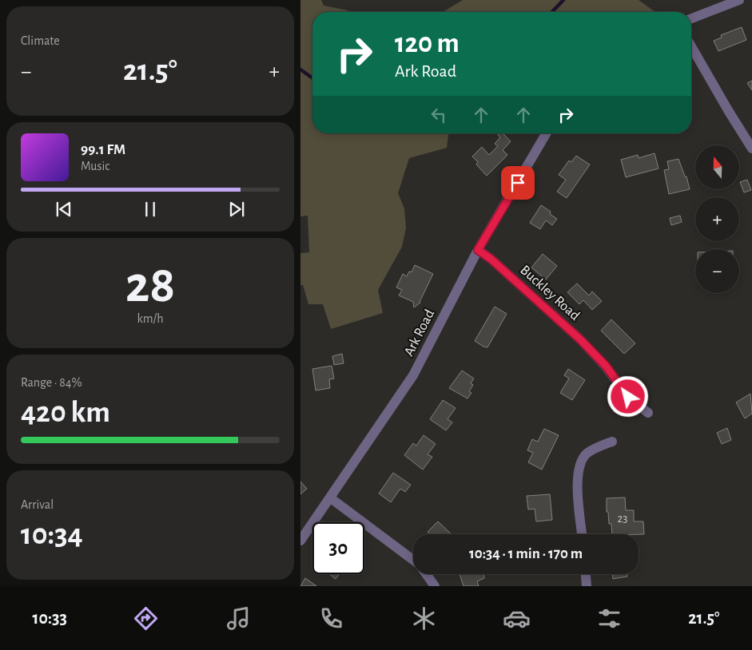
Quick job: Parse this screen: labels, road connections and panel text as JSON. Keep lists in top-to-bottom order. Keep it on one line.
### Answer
{"streets":{"street":["Buckley Road","Ark Road"]},"crossings":[["Buckley Road","Ark Road"]],"house_numbers":["23"],"north":"top","page":{"tile":["Climate",["28","km/h"],["Range · 84%","420 km"],["Arrival","10:34"]],"turn":["120 m","Ark Road"],"heat":["−","21.5°","+"],"song":["99.1 FM","Music"],"map_buttons":["+","−"],"limit":"30","trip":"10:34 · 1 min · 170 m","tabs":["10:33","21.5°"]}}
